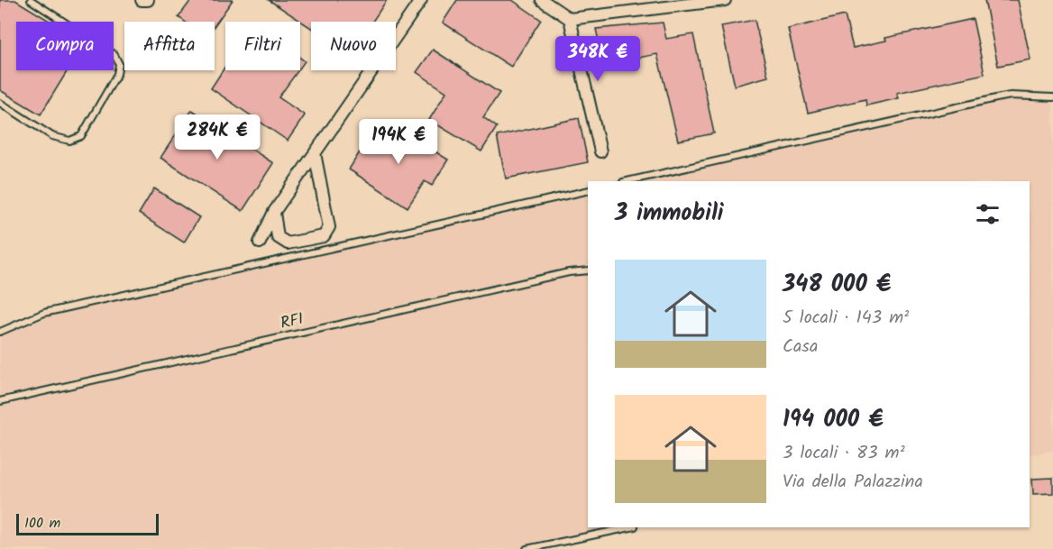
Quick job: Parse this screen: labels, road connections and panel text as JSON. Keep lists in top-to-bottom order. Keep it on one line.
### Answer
{"streets":{"lane":["RFI"]},"scale_bar":"100 m","page":{"chip":["Compra","Affitta","Filtri","Nuovo"],"price":["348K €","284K €","194K €"],"heading":"3 immobili","list":[{"name":"348 000 €","note":"5 locali · 143 m² · Casa"},{"name":"194 000 €","note":"3 locali · 83 m² · Via della Palazzina"}],"scale":"100 m"}}
